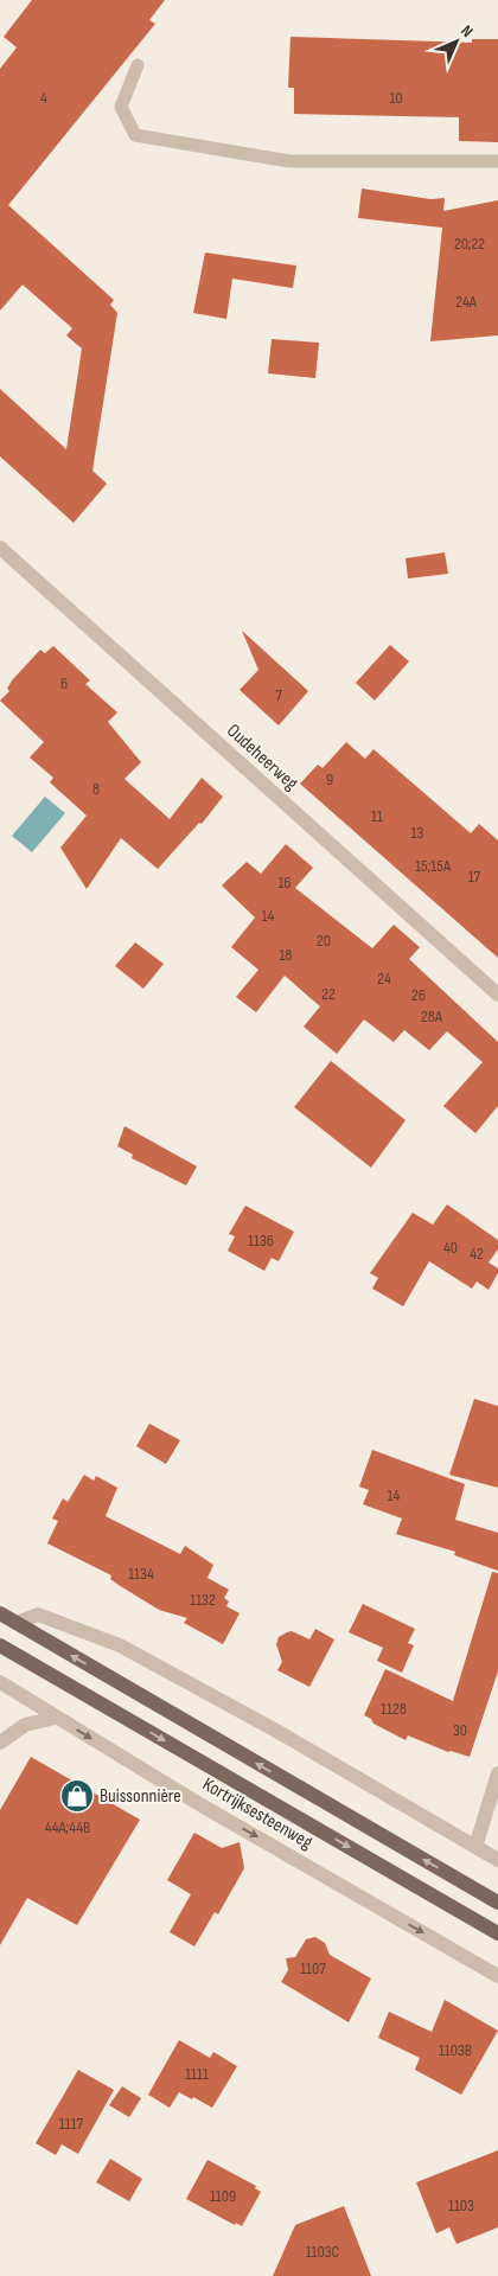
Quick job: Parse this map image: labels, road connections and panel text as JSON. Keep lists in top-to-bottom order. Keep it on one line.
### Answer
{"streets":{"main road":["Kortrijksesteenweg"],"street":["Oudeheerweg"]},"places":{"shop":["Buissonnière"]},"house_numbers":["4","10","20;22","24A","6","7","9","8","11","13","15;15A","17","16","14","20","18","24","22","26","28A","1136","40","42","14","1134","1132","1128","30","44A;44B","1107","1103B","1111","1117","1109","1103","1103C"],"north":"top right"}
